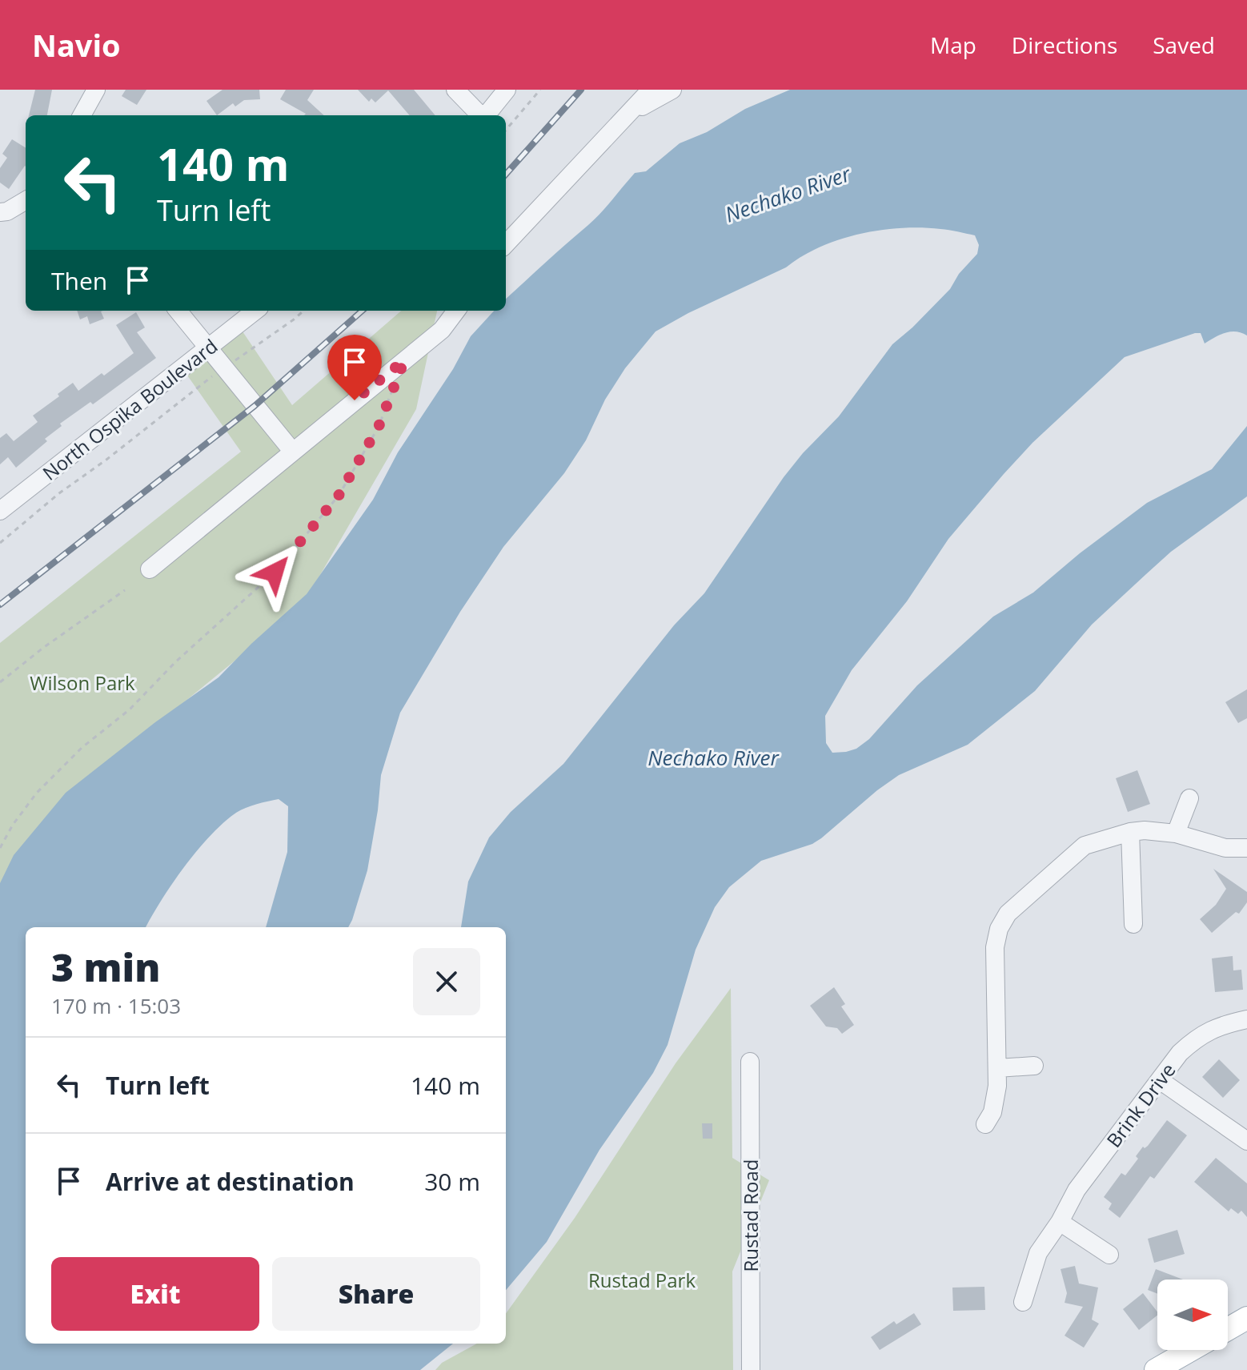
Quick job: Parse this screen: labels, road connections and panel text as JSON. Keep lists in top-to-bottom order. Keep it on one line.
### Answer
{"streets":{"street":["North Ospika Boulevard","Brink Drive","Rustad Road"]},"water":["Nechako River"],"parks":["Wilson Park","Rustad Park"],"north":"right","page":{"header":"Navio","nav":["Map","Directions","Saved"],"turn":["140 m","Turn left"],"then":"Then","heading":["3 min","170 m · 15:03"],"list":[{"name":"Turn left","value":"140 m"},{"name":"Arrive at destination","value":"30 m"}],"buttons":["Exit","Share"]}}
